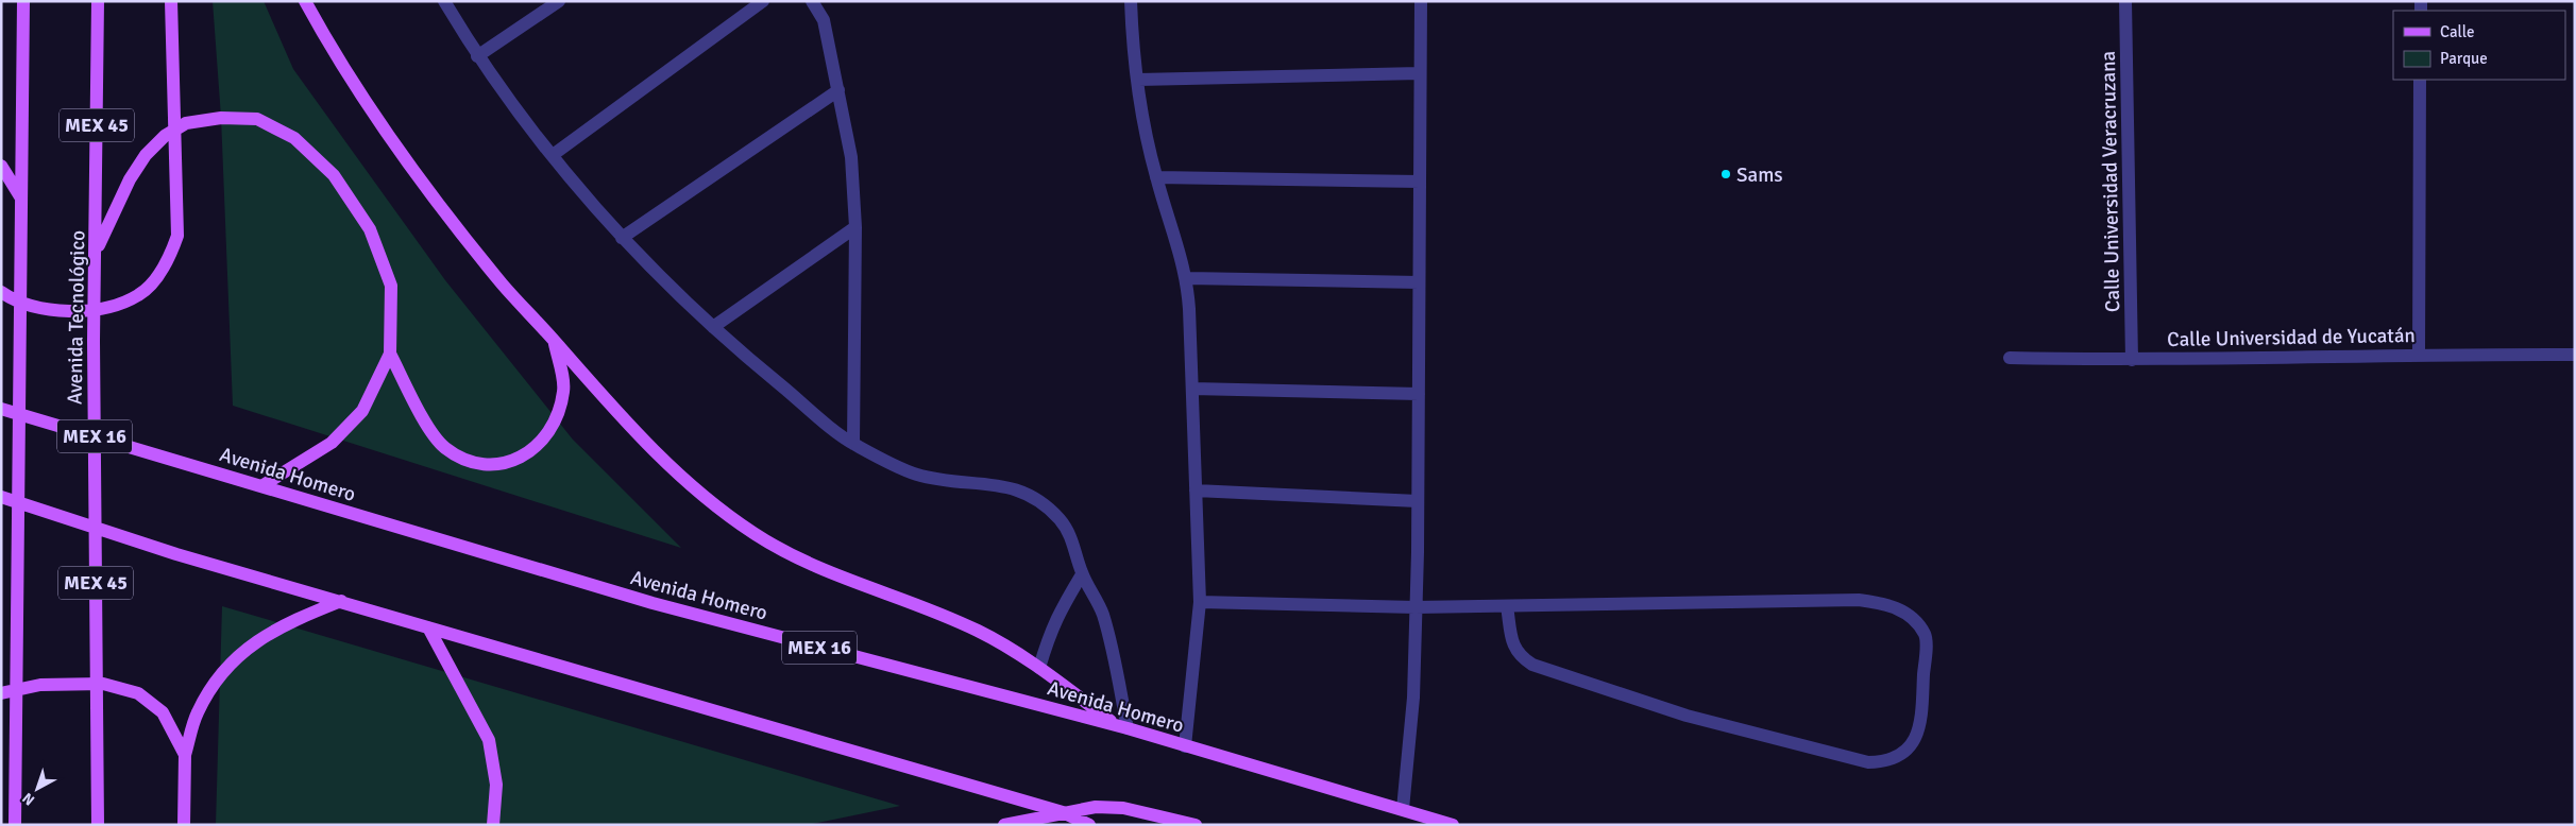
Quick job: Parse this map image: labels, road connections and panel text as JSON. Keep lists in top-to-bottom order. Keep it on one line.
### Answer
{"streets":{"main road":["MEX 45","Avenida Tecnológico","MEX 16","Avenida Homero"],"street":["Calle Universidad Veracruzana","Calle Universidad de Yucatán"]},"crossings":[["Calle Universidad Veracruzana","Calle Universidad de Yucatán"]],"places":["Sams"],"legend":["Calle","Parque"],"north":"bottom left"}
